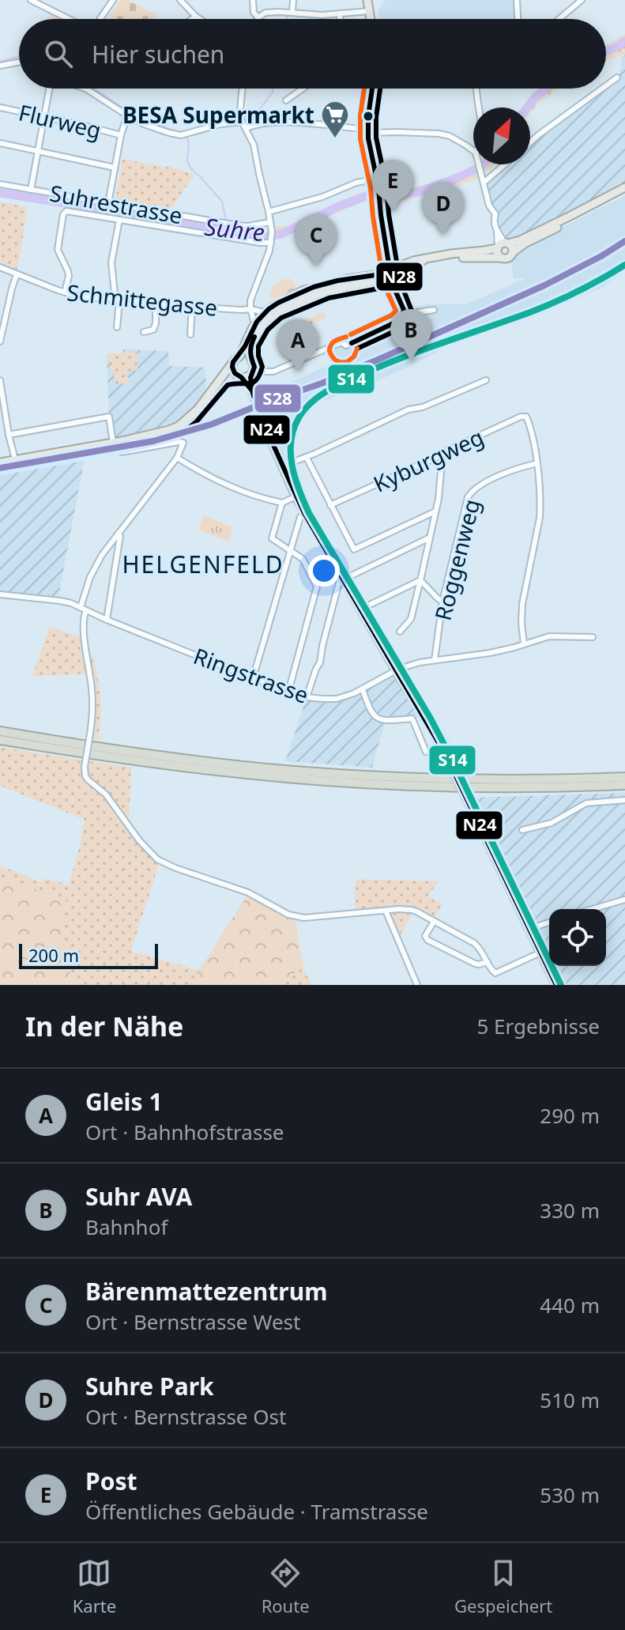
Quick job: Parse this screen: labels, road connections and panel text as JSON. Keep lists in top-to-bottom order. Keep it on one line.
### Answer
{"streets":{"street":["Flurweg","Suhrestrasse","Schmittegasse","Kyburgweg","Roggenweg","Ringstrasse"]},"crossings":[["Kyburgweg","Roggenweg"],["Roggenweg","Ringstrasse"]],"districts":["HELGENFELD"],"water":["Suhre"],"places":{"supermarket":["BESA Supermarkt"]},"lines":["transit line N24","transit line N28","transit line S28","transit line S14"],"scale_bar":"200 m","north":"top right","page":{"search":"Hier suchen","pins":["E","D","C","B","A"],"scale":"200 m","heading":["In der Nähe","5 Ergebnisse"],"list":[{"mark":"A","name":"Gleis 1","note":"Ort · Bahnhofstrasse","value":"290 m"},{"mark":"B","name":"Suhr AVA","note":"Bahnhof","value":"330 m"},{"mark":"C","name":"Bärenmattezentrum","note":"Ort · Bernstrasse West","value":"440 m"},{"mark":"D","name":"Suhre Park","note":"Ort · Bernstrasse Ost","value":"510 m"},{"mark":"E","name":"Post","note":"Öffentliches Gebäude · Tramstrasse","value":"530 m"}],"nav":["Karte","Route","Gespeichert"]}}
